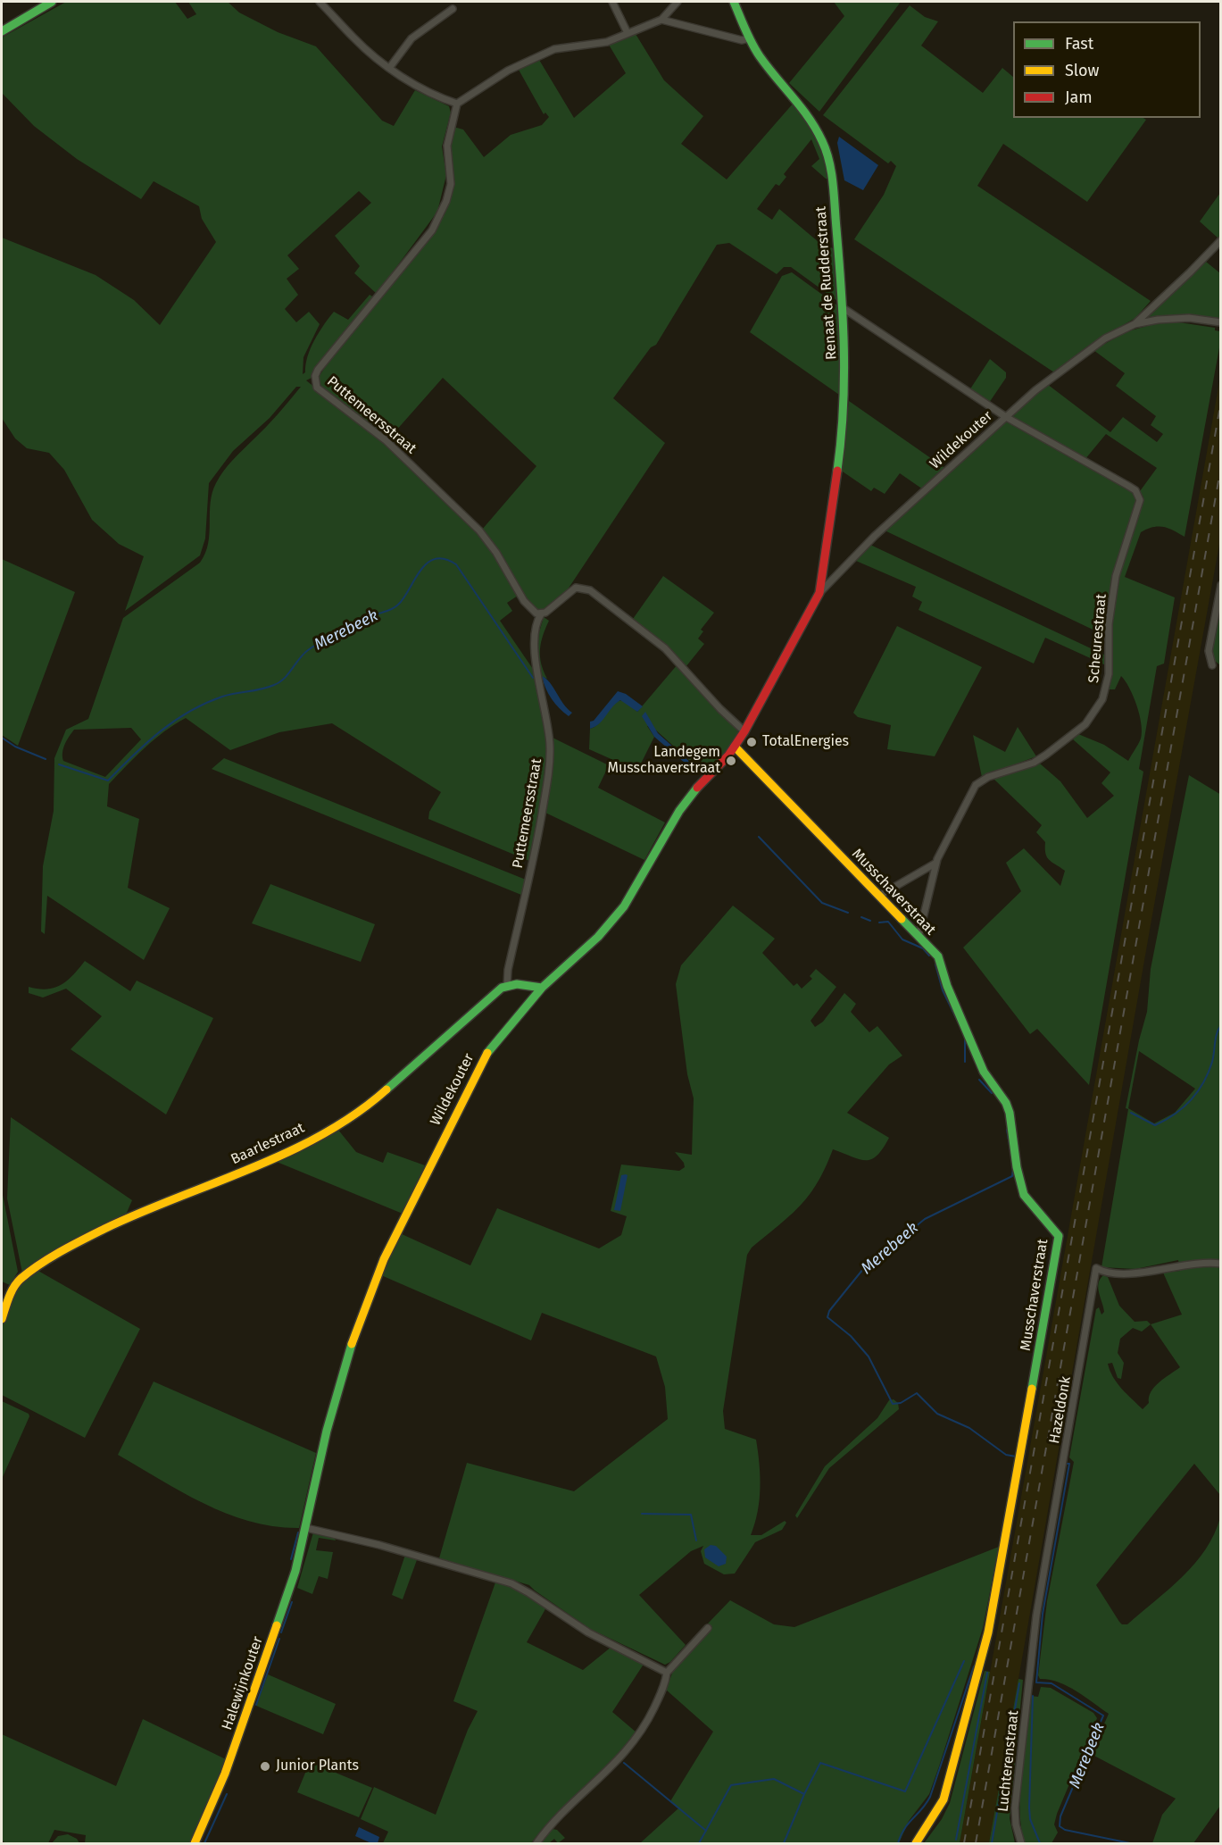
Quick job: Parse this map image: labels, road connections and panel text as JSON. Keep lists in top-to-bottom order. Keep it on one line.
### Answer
{"streets":{"street":["Renaat de Rudderstraat","Puttemeersstraat","Wildekouter","Scheurestraat","Musschaverstraat","Baarlestraat","Hazeldonk","Halewijnkouter","Luchterenstraat"]},"crossings":[["Renaat de Rudderstraat","Wildekouter"],["Renaat de Rudderstraat","Scheurestraat"],["Puttemeersstraat","Baarlestraat"],["Wildekouter","Scheurestraat"],["Wildekouter","Musschaverstraat"],["Wildekouter","Halewijnkouter"],["Scheurestraat","Musschaverstraat"],["Hazeldonk","Luchterenstraat"]],"water":["Merebeek"],"places":["TotalEnergies","Landegem Musschaverstraat","Junior Plants"],"legend":["Fast","Slow","Jam"]}
